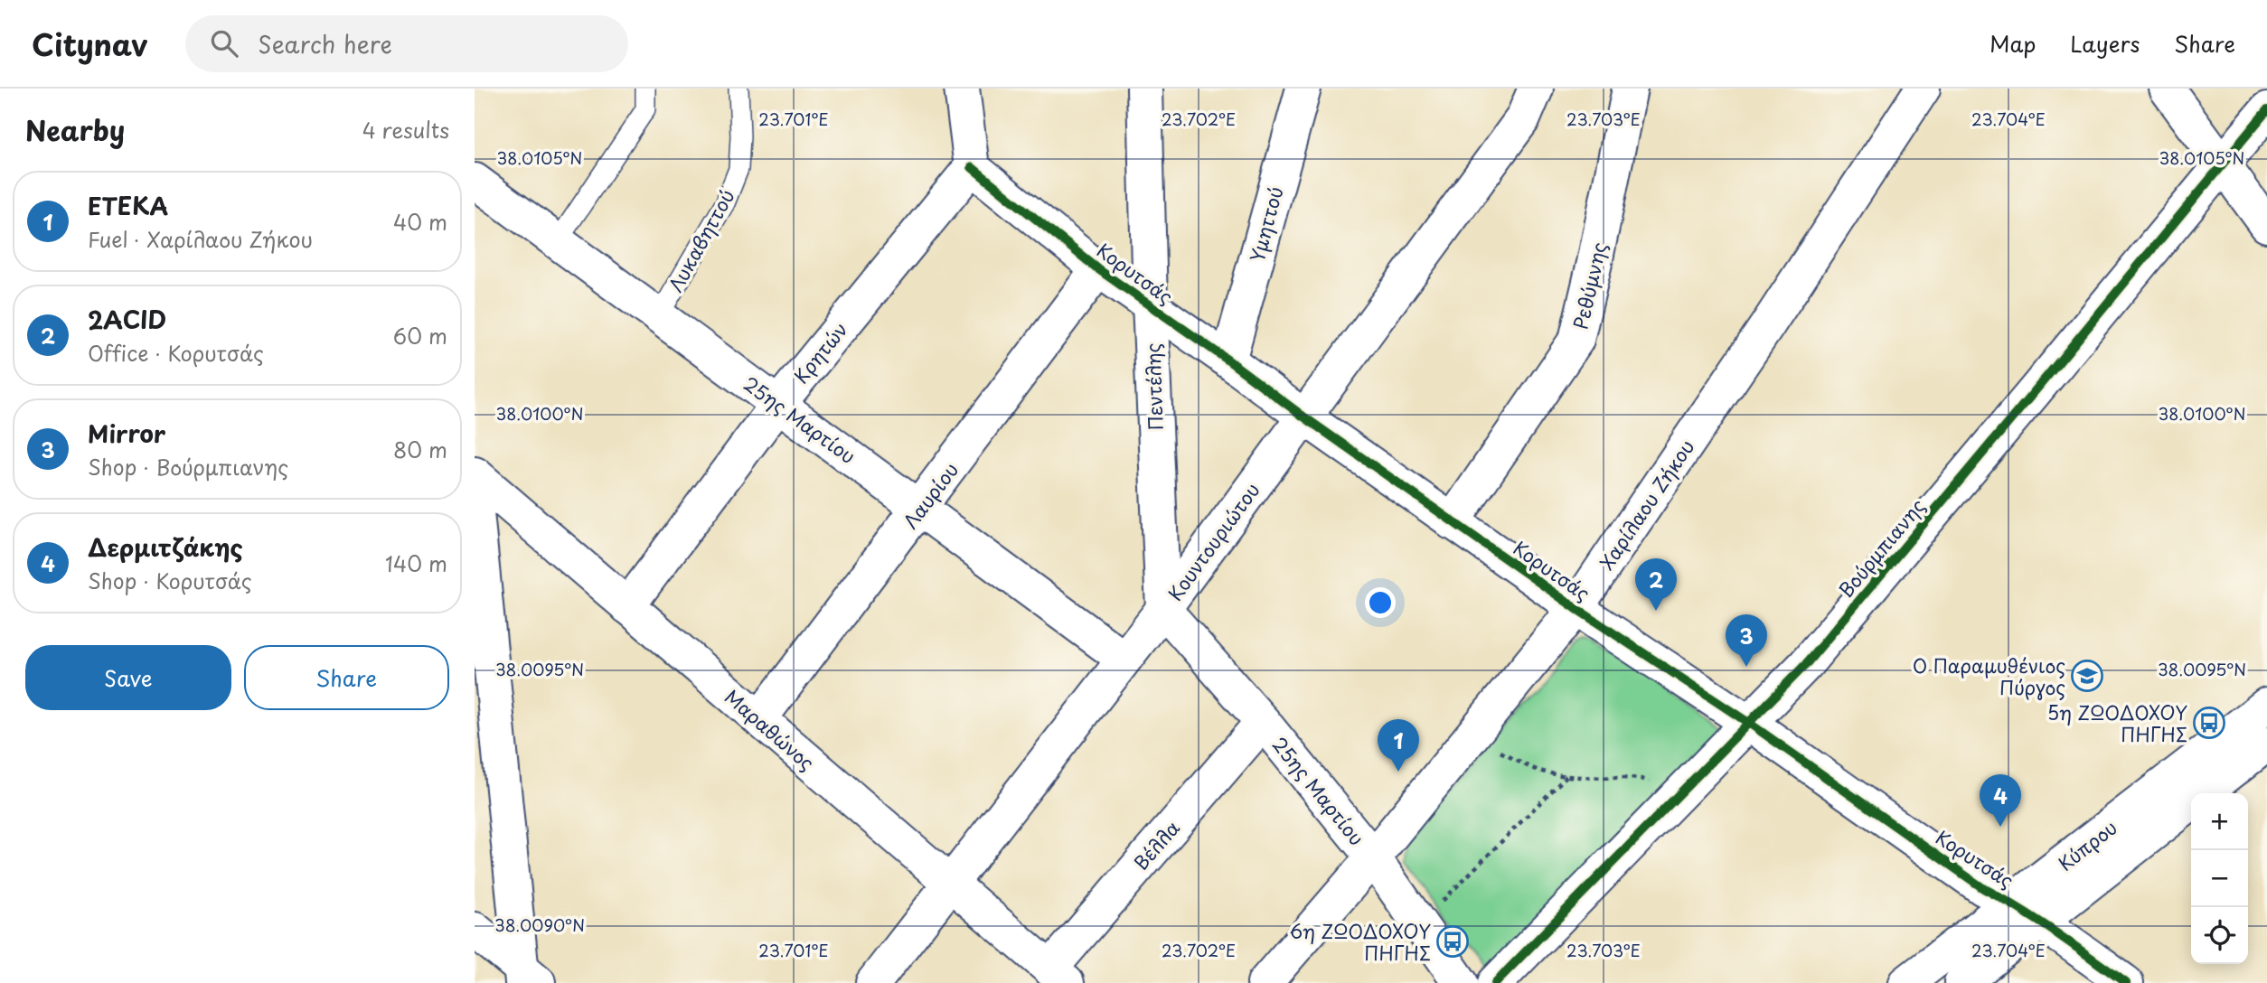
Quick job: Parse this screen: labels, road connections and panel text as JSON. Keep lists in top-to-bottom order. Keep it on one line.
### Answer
{"streets":{"street":["Υμηττού","Κορυτσάς","Ρεθύμνης","Κρητών","Πεντέλης","25ης Μαρτίου","Λαυρίου","Χαρίλαου Ζήκου","Κουντουριώτου","Βούρμπιανης","Μαραθώνος","Βέλλα","Κύπρου"],"lane":["Λυκαβηττού"]},"crossings":[["Υμηττού","Κορυτσάς"],["Λυκαβηττού","25ης Μαρτίου"],["Κορυτσάς","Ρεθύμνης"],["Κορυτσάς","Κρητών"],["Κορυτσάς","Πεντέλης"],["Κορυτσάς","Λαυρίου"],["Κορυτσάς","Χαρίλαου Ζήκου"],["Κορυτσάς","Κουντουριώτου"],["Κορυτσάς","Βούρμπιανης"],["Κορυτσάς","Κύπρου"],["Κρητών","25ης Μαρτίου"],["Κρητών","Μαραθώνος"],["Πεντέλης","25ης Μαρτίου"],["Πεντέλης","Κουντουριώτου"],["25ης Μαρτίου","Λαυρίου"],["25ης Μαρτίου","Χαρίλαου Ζήκου"],["25ης Μαρτίου","Κουντουριώτου"],["25ης Μαρτίου","Βέλλα"],["Λαυρίου","Μαραθώνος"],["Κουντουριώτου","Μαραθώνος"],["Μαραθώνος","Βέλλα"]],"places":{"school or university":["Ο Παραμυθένιος Πύργος"],"bus stop":["5η ΖΩΟΔΟΧΟΥ ΠΗΓΗΣ","6η ΖΩΟΔΟΧΟΥ ΠΗΓΗΣ"]},"page":{"header":"Citynav","search":"Search here","nav":["Map","Layers","Share"],"heading":["Nearby","4 results"],"list":[{"mark":"1","name":"ΕΤΕΚΑ","note":"Fuel · Χαρίλαου Ζήκου","value":"40 m"},{"mark":"2","name":"2ACID","note":"Office · Κορυτσάς","value":"60 m"},{"mark":"3","name":"Mirror","note":"Shop · Βούρμπιανης","value":"80 m"},{"mark":"4","name":"Δερμιτζάκης","note":"Shop · Κορυτσάς","value":"140 m"}],"pins":["2","3","1","4"],"buttons":["Save","Share"],"map_buttons":["+","−"]},"coordinates":["23.701°E","23.702°E","23.703°E","23.704°E","38.0105°N","38.0100°N","38.0095°N","38.0090°N"]}
